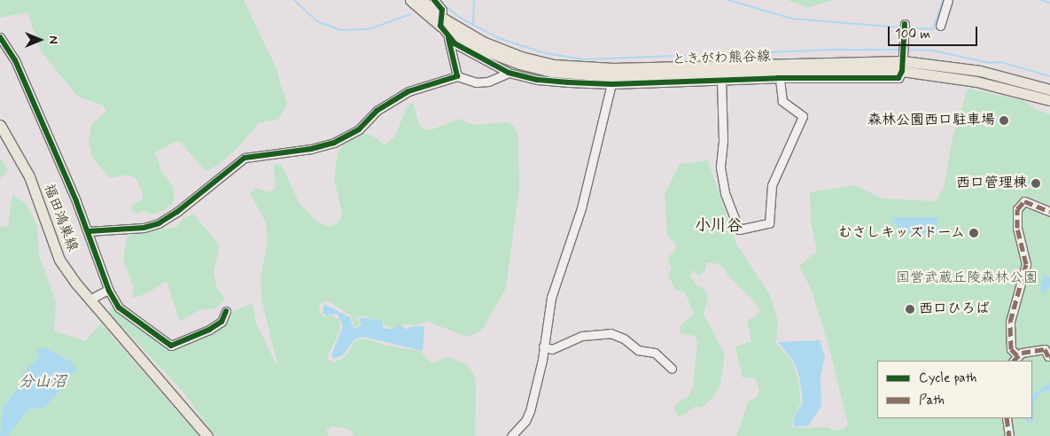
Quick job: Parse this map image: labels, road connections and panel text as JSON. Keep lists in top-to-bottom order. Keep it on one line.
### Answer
{"streets":{"main road":["ときがわ熊谷線","福田鴻巣線"]},"districts":["小川谷"],"water":["分山沼"],"parks":["国営武蔵丘陵森林公園"],"places":["森林公園西口駐車場","西口管理棟","むさしキッズドーム","西口ひろば"],"legend":["Cycle path","Path"],"scale_bar":"100 m","north":"right"}
